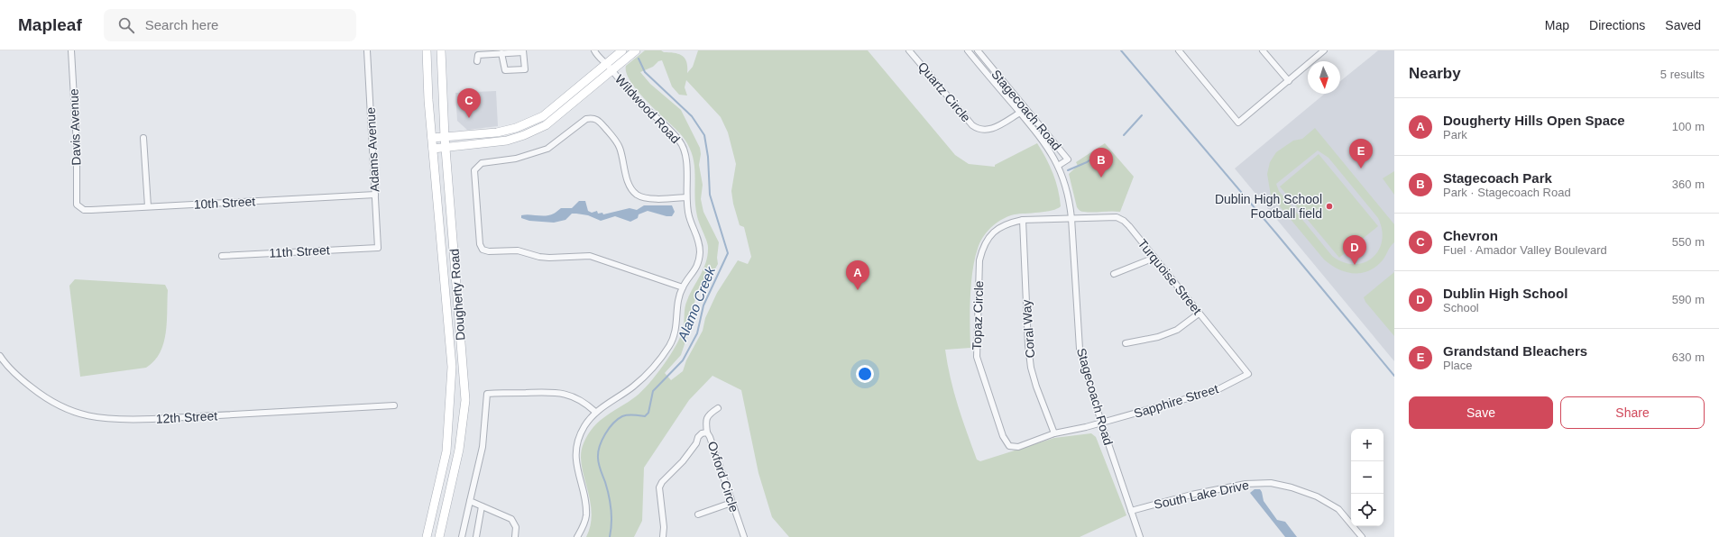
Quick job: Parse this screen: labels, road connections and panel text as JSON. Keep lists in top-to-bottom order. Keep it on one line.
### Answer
{"streets":{"main road":["Dougherty Road"],"street":["Quartz Circle","Wildwood Road","Stagecoach Road","Davis Avenue","Adams Avenue","10th Street","11th Street","Turquoise Street","Topaz Circle","Coral Way","Sapphire Street","12th Street","Oxford Circle","South Lake Drive"]},"crossings":[["Quartz Circle","Stagecoach Road"],["Stagecoach Road","Turquoise Street"],["Stagecoach Road","Topaz Circle"],["Stagecoach Road","Sapphire Street"],["Stagecoach Road","South Lake Drive"],["Davis Avenue","10th Street"],["Adams Avenue","10th Street"],["Adams Avenue","11th Street"],["Turquoise Street","Topaz Circle"],["Turquoise Street","Sapphire Street"],["Topaz Circle","Coral Way"],["Topaz Circle","Sapphire Street"]],"water":["Alamo Creek"],"places":["Dublin High School Football field"],"north":"bottom","page":{"header":"Mapleaf","search":"Search here","nav":["Map","Directions","Saved"],"heading":["Nearby","5 results"],"pins":["C","E","B","D","A"],"list":[{"mark":"A","name":"Dougherty Hills Open Space","note":"Park","value":"100 m"},{"mark":"B","name":"Stagecoach Park","note":"Park · Stagecoach Road","value":"360 m"},{"mark":"C","name":"Chevron","note":"Fuel · Amador Valley Boulevard","value":"550 m"},{"mark":"D","name":"Dublin High School","note":"School","value":"590 m"},{"mark":"E","name":"Grandstand Bleachers","note":"Place","value":"630 m"}],"buttons":["Save","Share"],"map_buttons":["+","−"]}}
